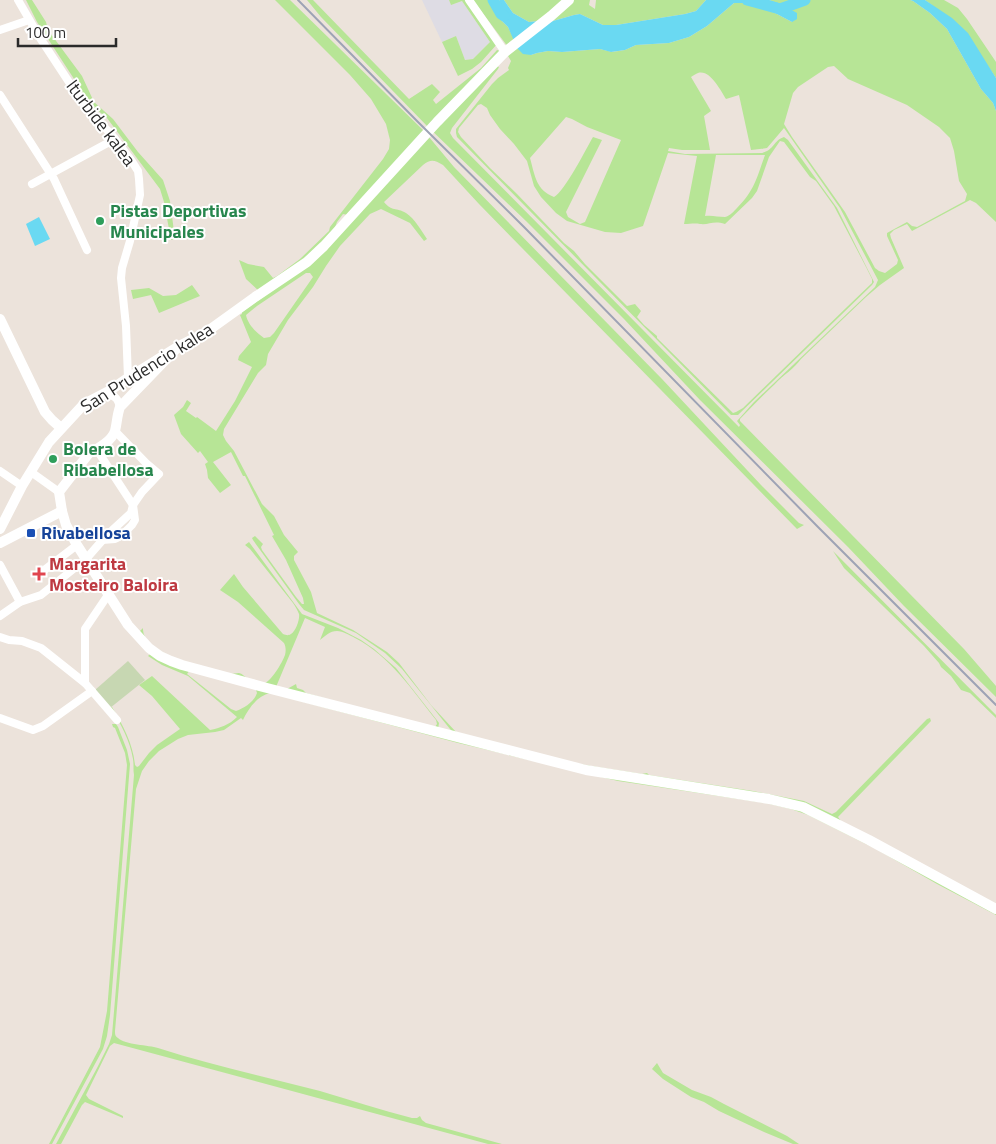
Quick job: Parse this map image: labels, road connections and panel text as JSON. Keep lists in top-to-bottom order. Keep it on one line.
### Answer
{"streets":{"street":["Iturbide kalea","San Prudencio kalea"]},"crossings":[["Iturbide kalea","San Prudencio kalea"]],"places":{"other":["Pistas Deportivas Municipales","Bolera de Ribabellosa"],"transit":["Rivabellosa"],"health":["Margarita Mosteiro Baloira"]},"scale_bar":"100 m"}
